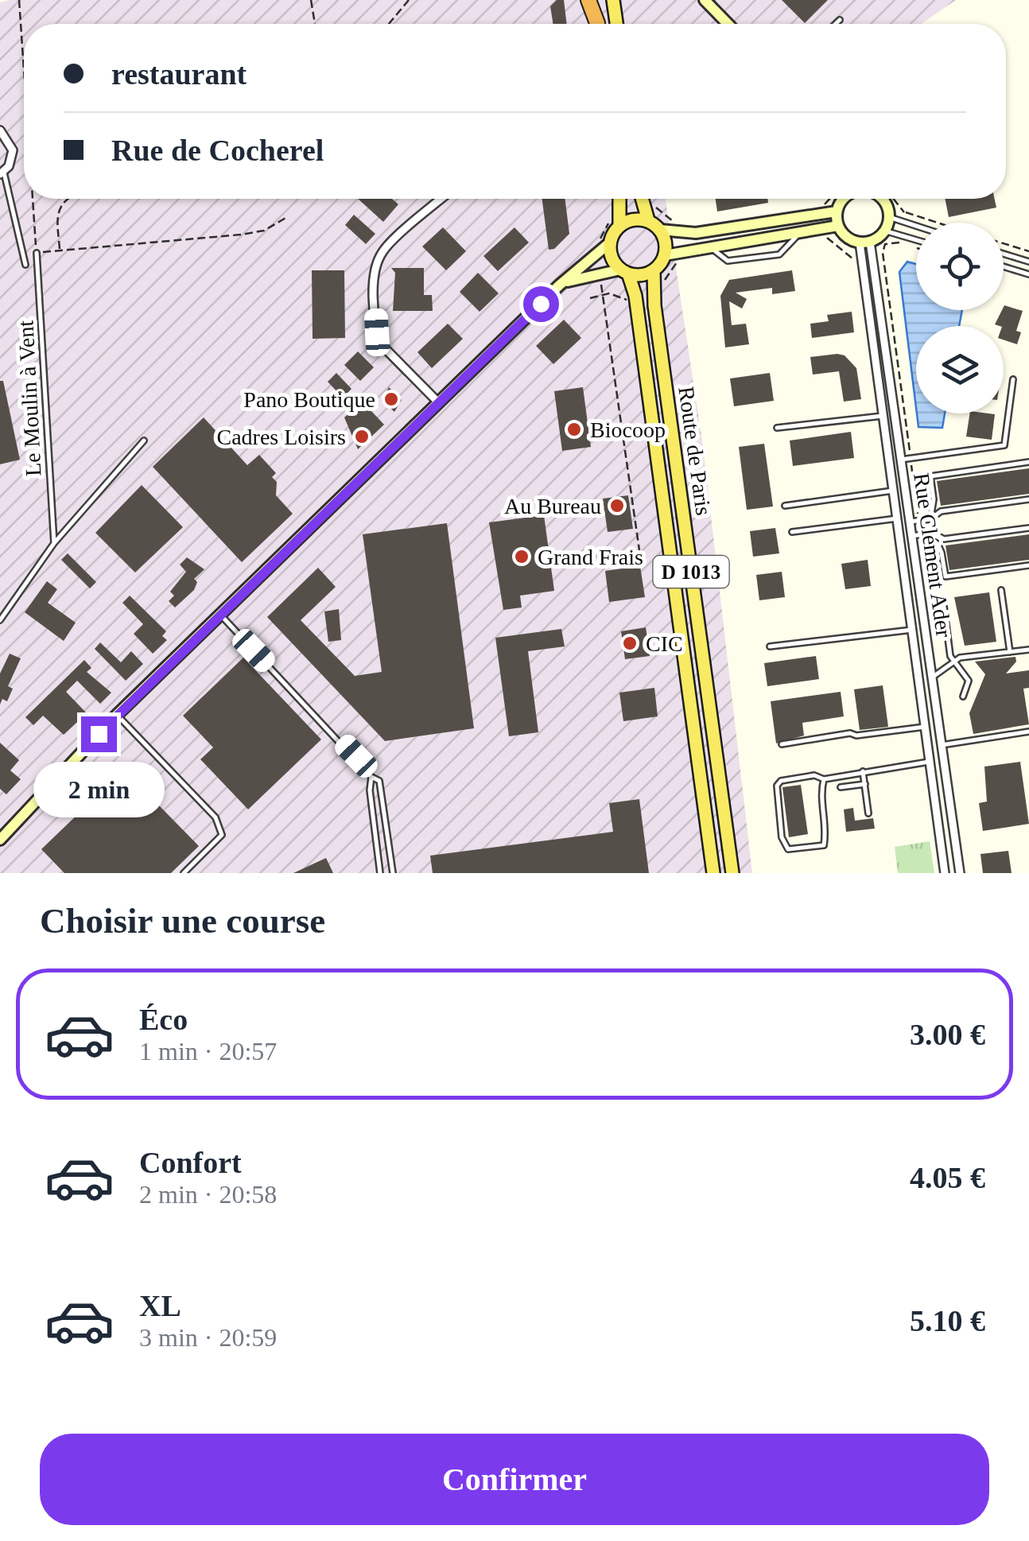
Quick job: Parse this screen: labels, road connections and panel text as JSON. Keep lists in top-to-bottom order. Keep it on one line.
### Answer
{"streets":{"main road":["Route de Paris","D 1013"],"street":["Rue Clément Ader"],"lane":["Le Moulin à Vent"]},"places":["Pano Boutique","Biocoop","Cadres Loisirs","Au Bureau","Grand Frais","CIC"],"page":{"banner":["restaurant","Rue de Cocherel"],"bubble":"2 min","heading":"Choisir une course","list":[{"name":"Éco","note":"1 min · 20:57","value":"3.00 €"},{"name":"Confort","note":"2 min · 20:58","value":"4.05 €"},{"name":"XL","note":"3 min · 20:59","value":"5.10 €"}],"buttons":"Confirmer"}}
